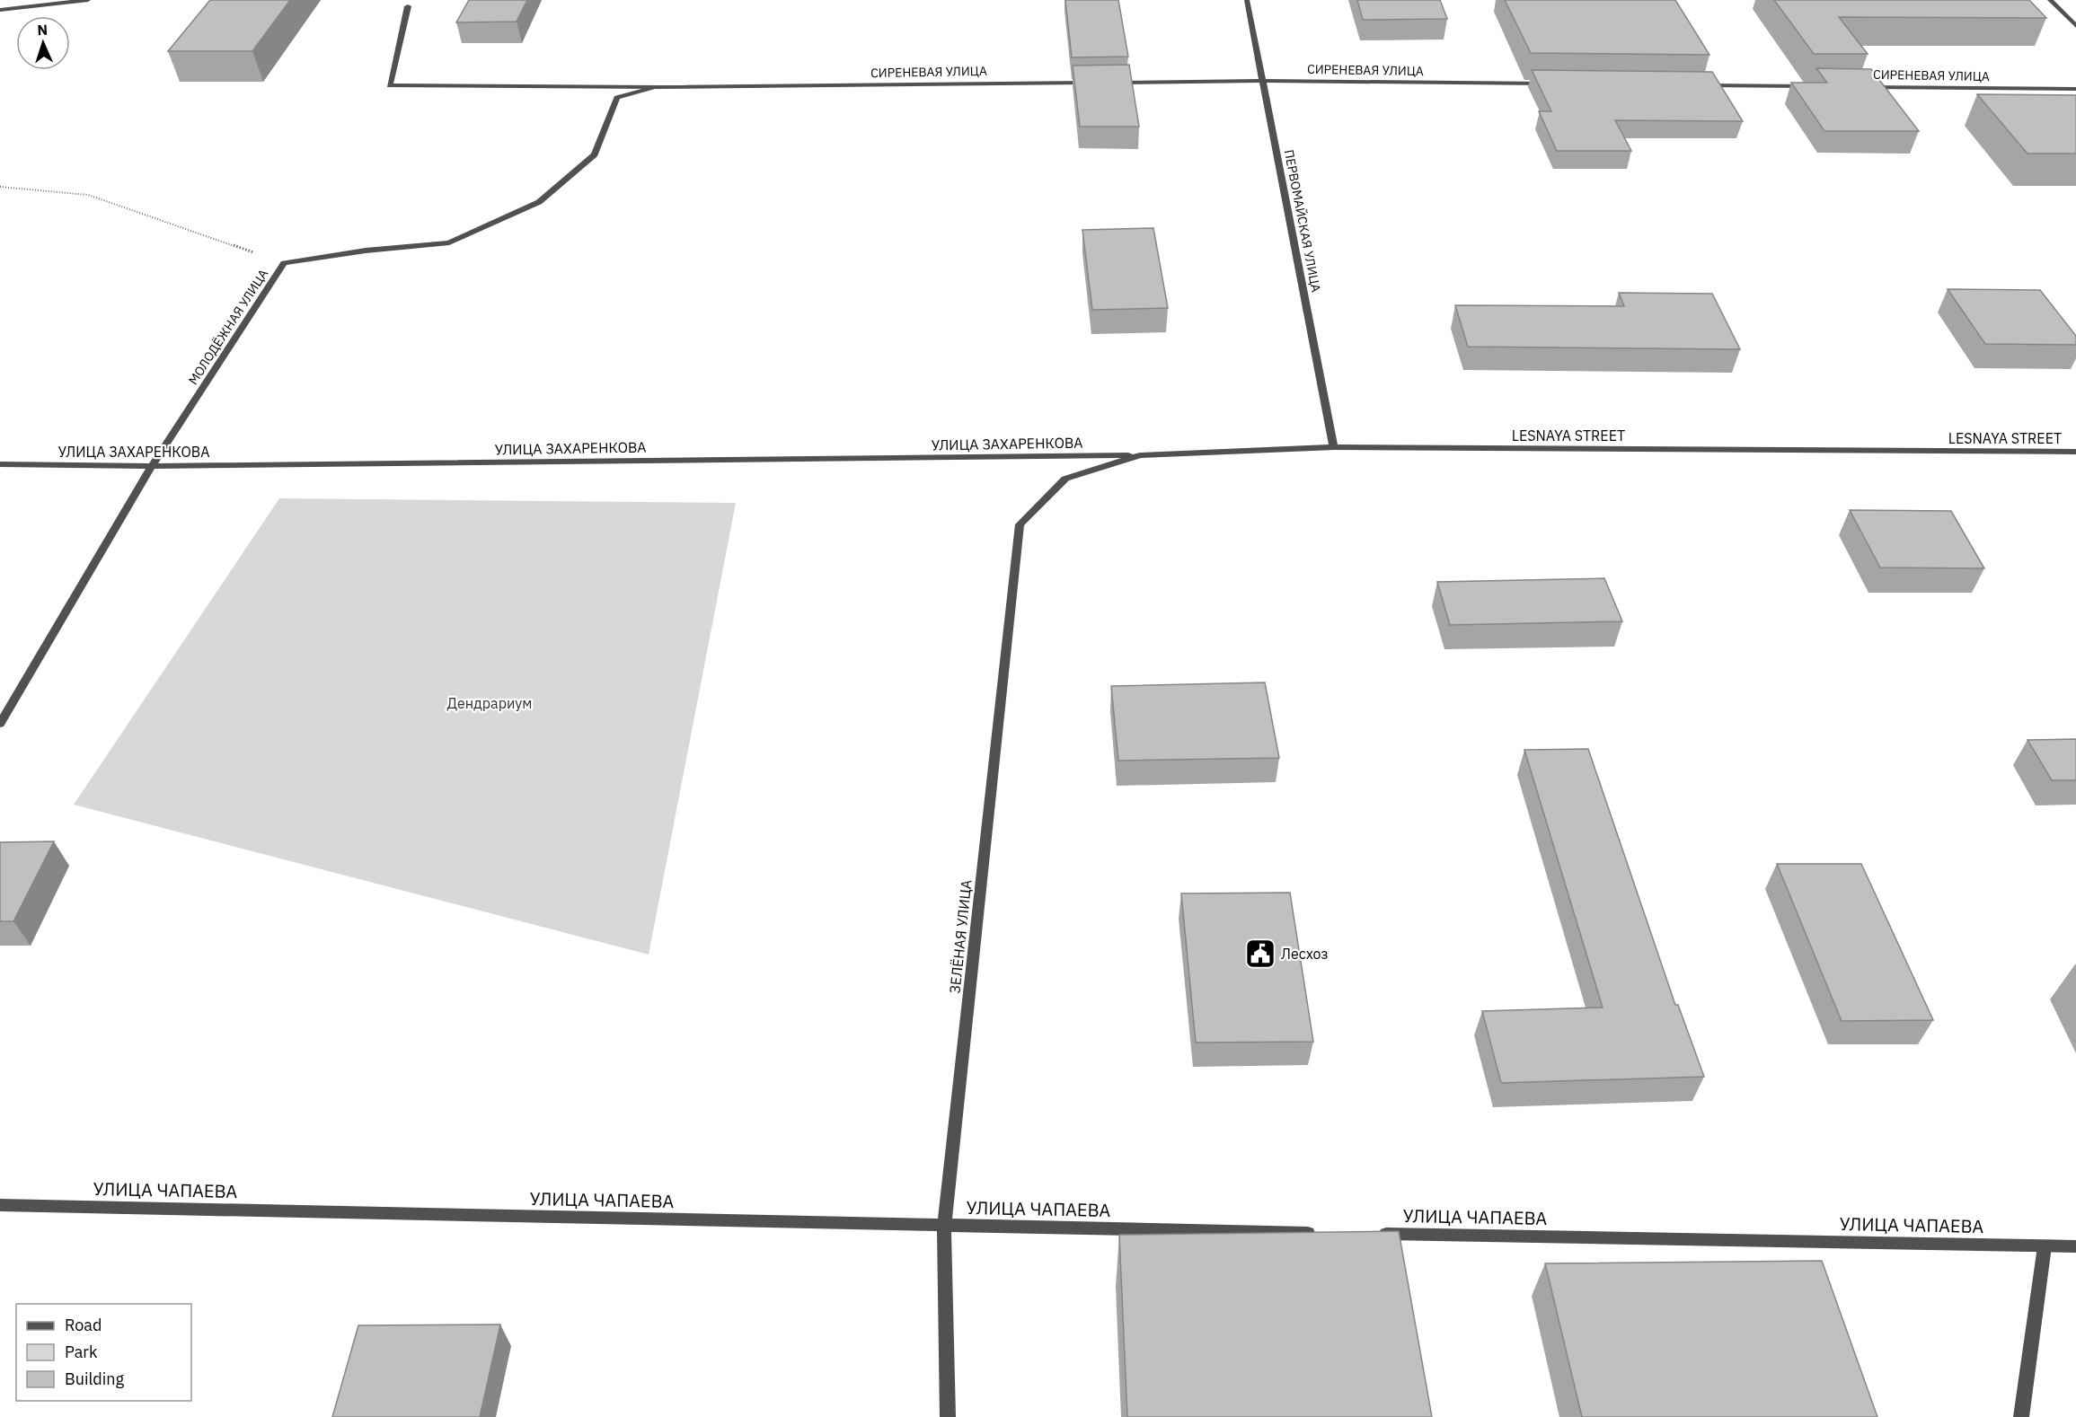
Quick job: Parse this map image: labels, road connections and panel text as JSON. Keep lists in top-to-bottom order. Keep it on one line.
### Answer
{"streets":{"street":["СИРЕНЕВАЯ УЛИЦА","ПЕРВОМАЙСКАЯ УЛИЦА","МОЛОДЁЖНАЯ УЛИЦА","LESNAYA STREET","УЛИЦА ЗАХАРЕНКОВА","ЗЕЛЁНАЯ УЛИЦА","УЛИЦА ЧАПАЕВА"]},"crossings":[["СИРЕНЕВАЯ УЛИЦА","ПЕРВОМАЙСКАЯ УЛИЦА"],["СИРЕНЕВАЯ УЛИЦА","МОЛОДЁЖНАЯ УЛИЦА"],["ПЕРВОМАЙСКАЯ УЛИЦА","LESNAYA STREET"],["МОЛОДЁЖНАЯ УЛИЦА","УЛИЦА ЗАХАРЕНКОВА"],["LESNAYA STREET","УЛИЦА ЗАХАРЕНКОВА"],["LESNAYA STREET","ЗЕЛЁНАЯ УЛИЦА"],["ЗЕЛЁНАЯ УЛИЦА","УЛИЦА ЧАПАЕВА"]],"parks":["Дендрариум"],"places":{"public building":["Лесхоз"]},"legend":["Road","Park","Building"],"north":"top"}
